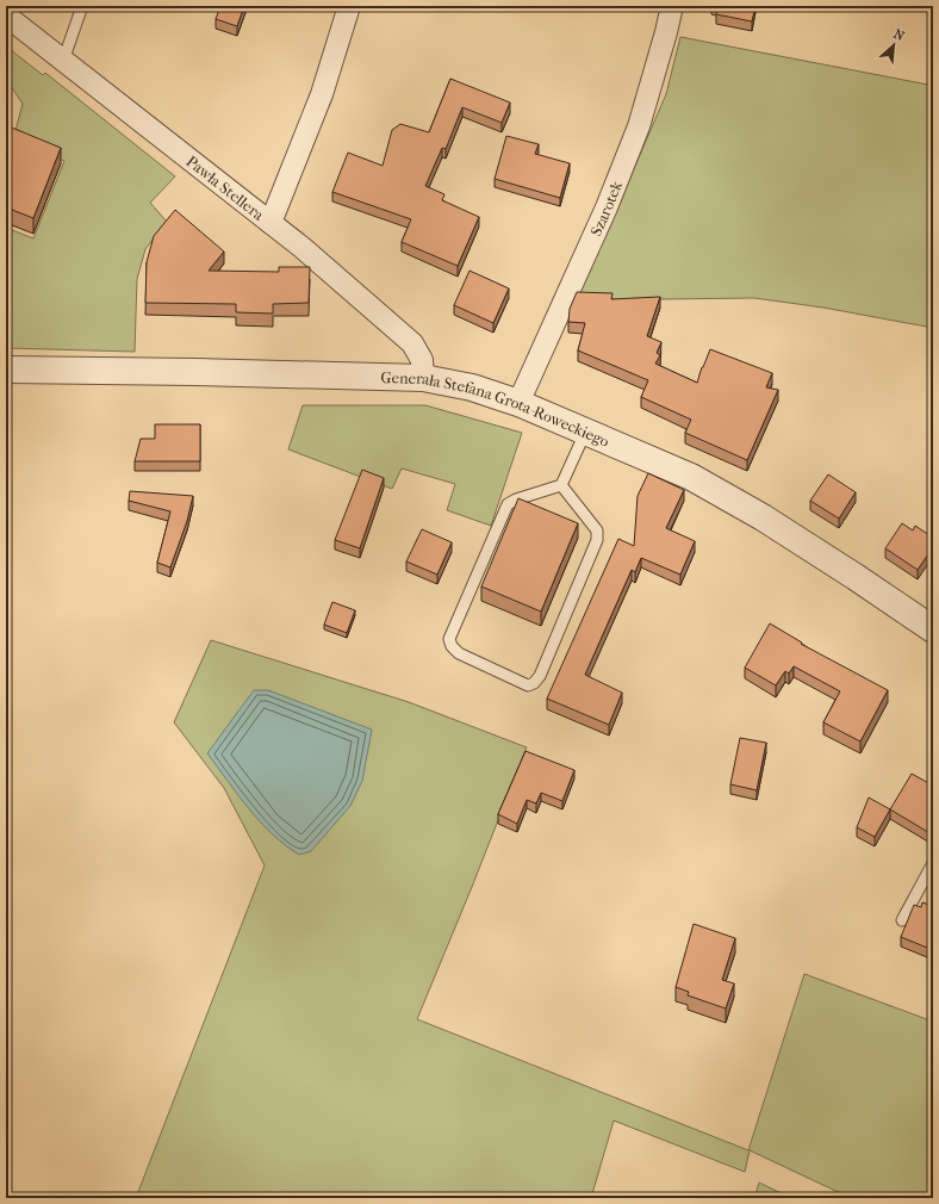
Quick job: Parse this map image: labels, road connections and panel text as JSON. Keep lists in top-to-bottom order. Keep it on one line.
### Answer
{"streets":{"street":["Pawła Stellera","Szarotek","Generała Stefana Grota-Roweckiego"]},"crossings":[["Pawła Stellera","Generała Stefana Grota-Roweckiego"],["Szarotek","Generała Stefana Grota-Roweckiego"]],"north":"top right"}
